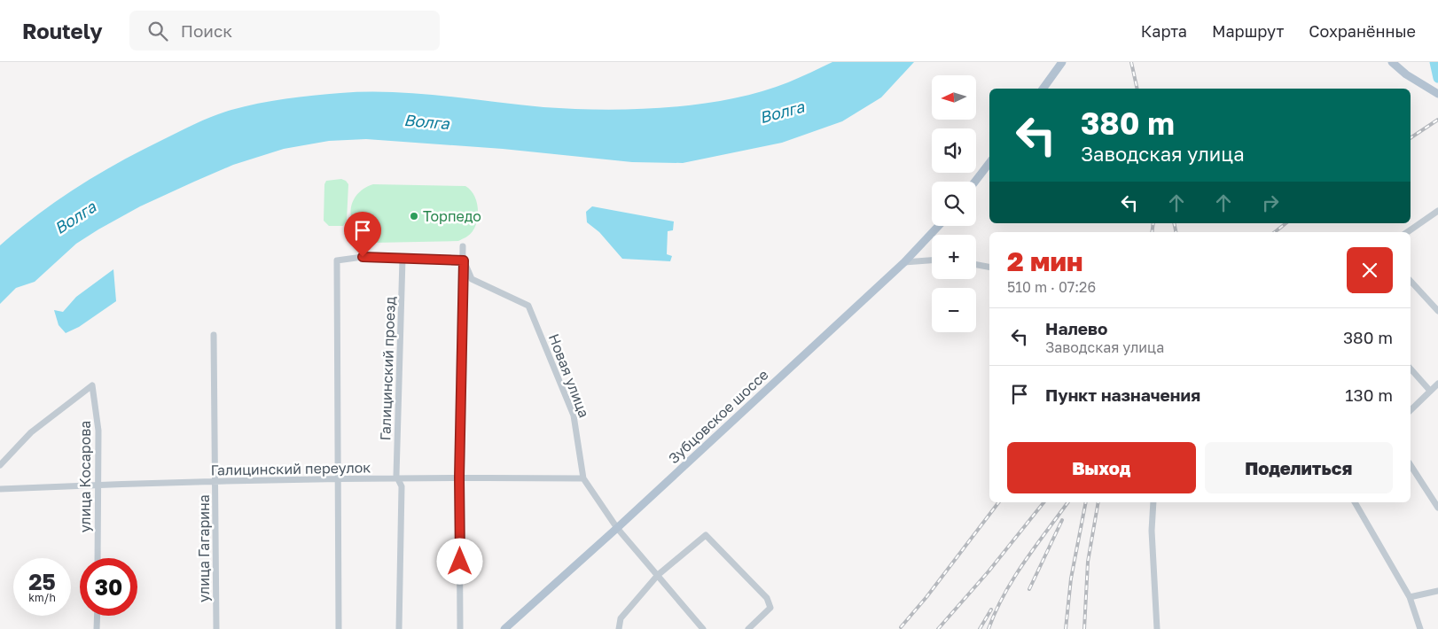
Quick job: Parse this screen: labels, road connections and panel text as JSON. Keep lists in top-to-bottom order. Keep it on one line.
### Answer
{"streets":{"main road":["Зубцовское шоссе"],"street":["Галицинский проезд","Новая улица","Галицинский переулок","улица Косарова","улица Гагарина"]},"crossings":[["Галицинский проезд","Галицинский переулок"],["Новая улица","Зубцовское шоссе"],["Новая улица","Галицинский переулок"],["Галицинский переулок","улица Косарова"],["Галицинский переулок","улица Гагарина"]],"water":["Волга"],"places":["Торпедо"],"north":"left","page":{"header":"Routely","search":"Поиск","nav":["Карта","Маршрут","Сохранённые"],"map_buttons":["+","−"],"turn":["380 m","Заводская улица"],"heading":["2 мин","510 m · 07:26"],"list":[{"name":"Налево","note":"Заводская улица","value":"380 m"},{"name":"Пункт назначения","value":"130 m"}],"buttons":["Выход","Поделиться"],"speed":"25 km/h","limit":"30"}}
